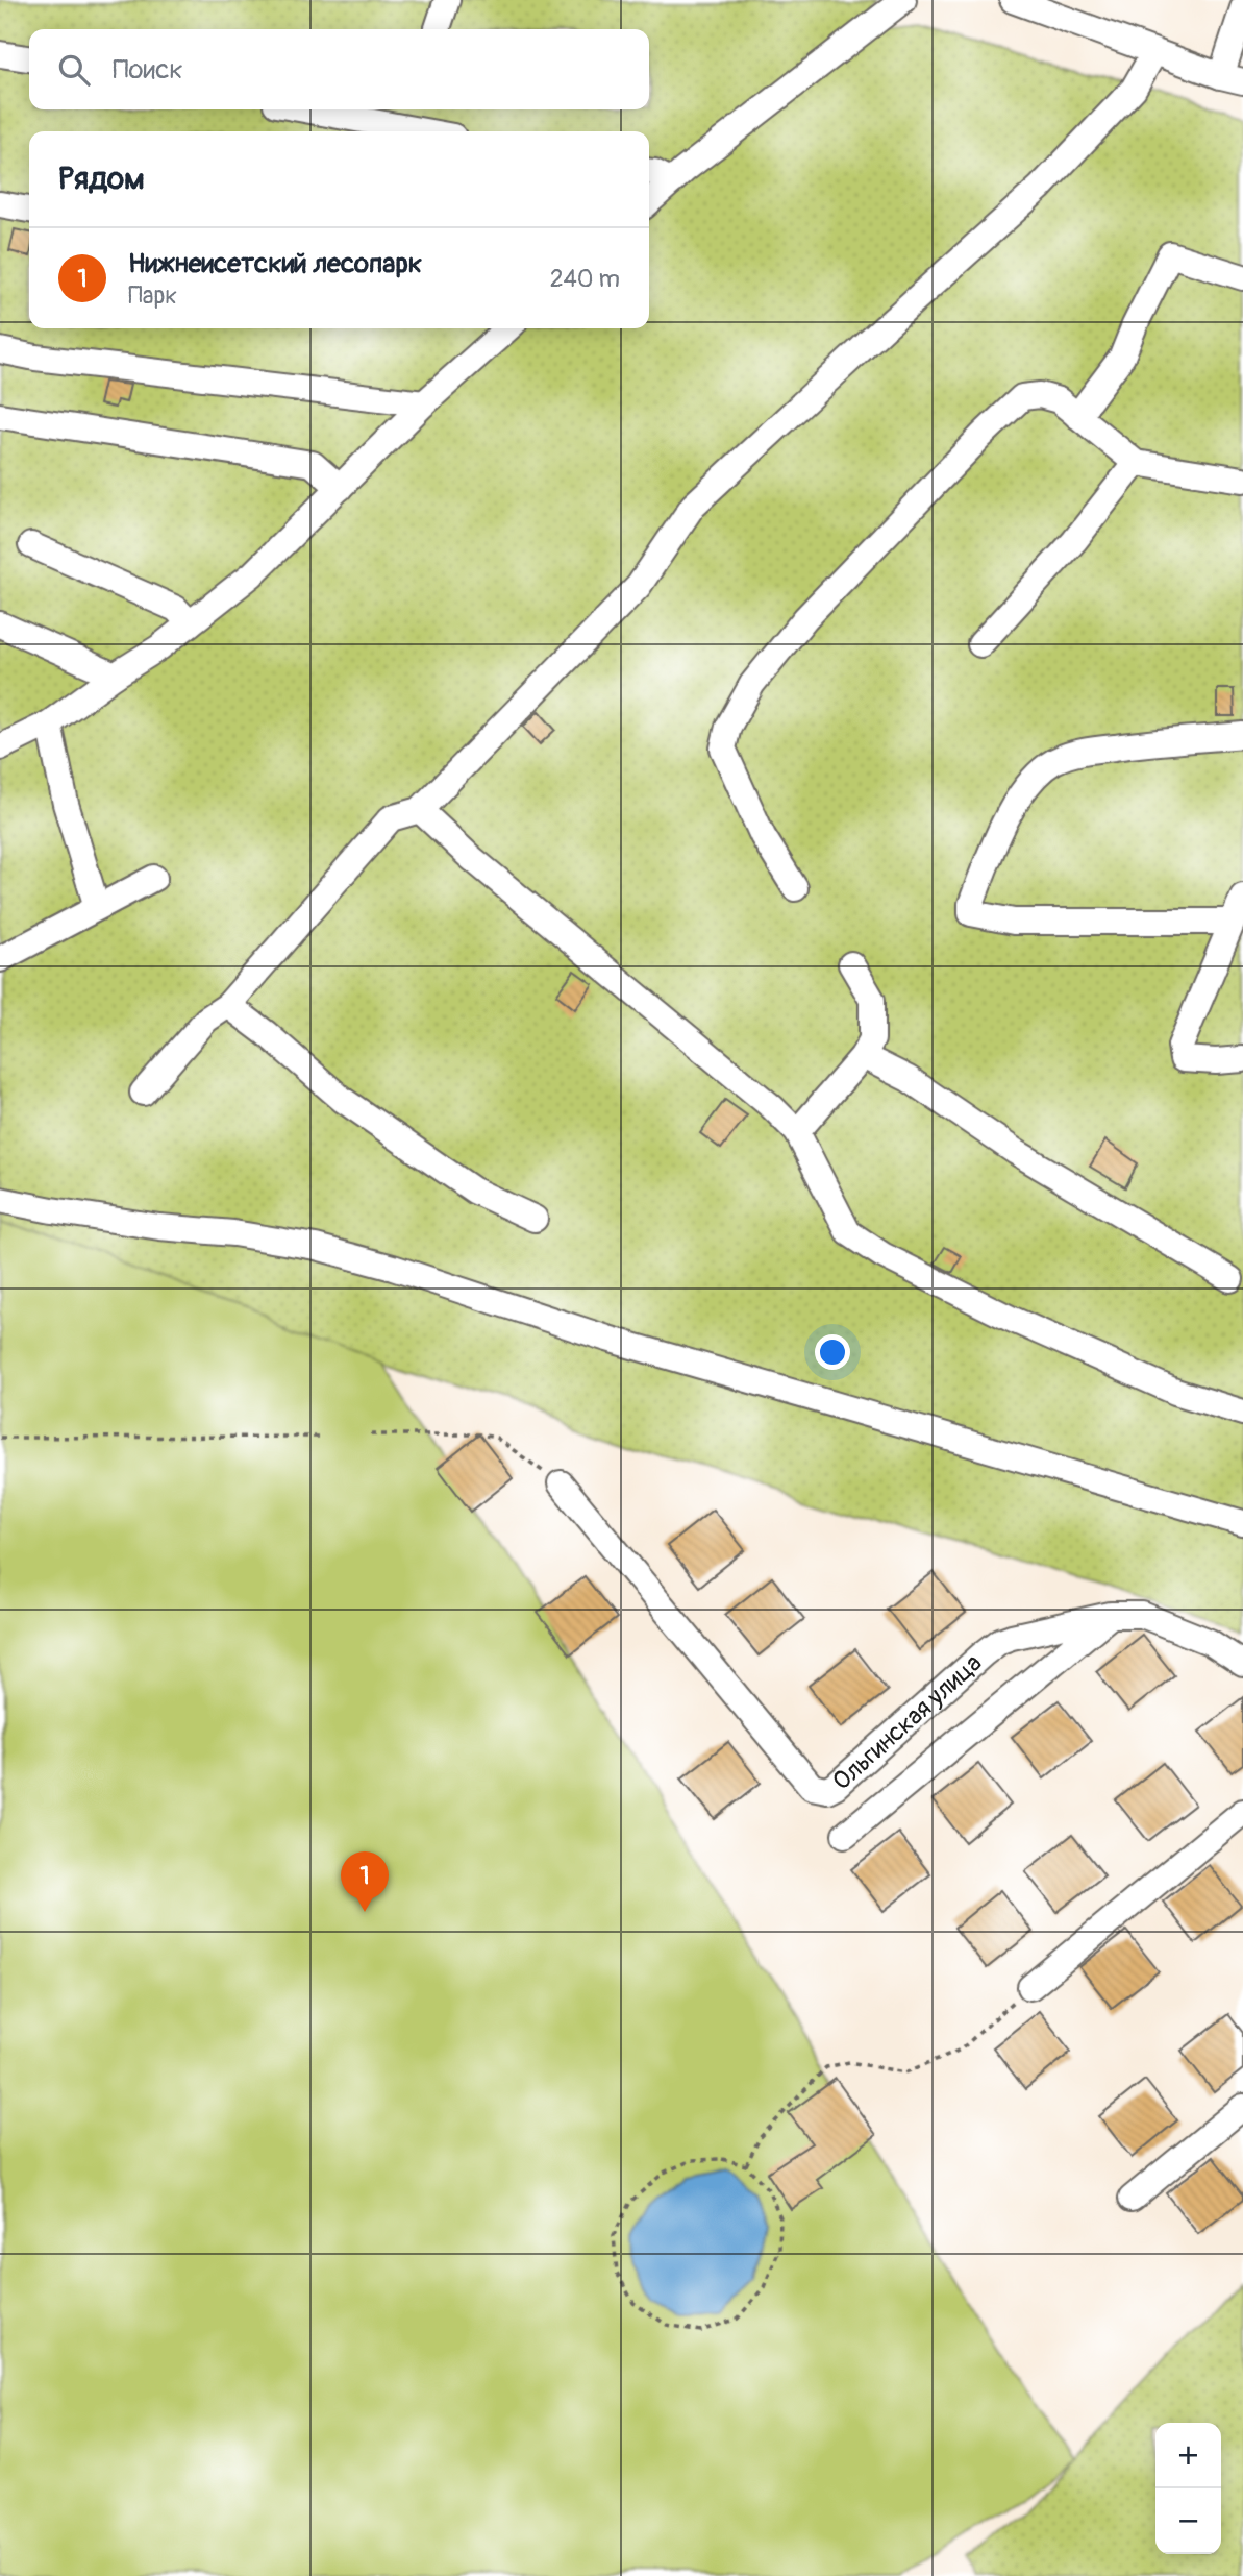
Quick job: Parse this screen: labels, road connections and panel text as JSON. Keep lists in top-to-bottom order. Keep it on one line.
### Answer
{"streets":{"street":["Ольгинская улица"]},"page":{"search":"Поиск","heading":"Рядом","list":[{"mark":"1","name":"Нижнеисетский лесопарк","note":"Парк","value":"240 m"}],"pins":"1","map_buttons":["+","−"]}}
